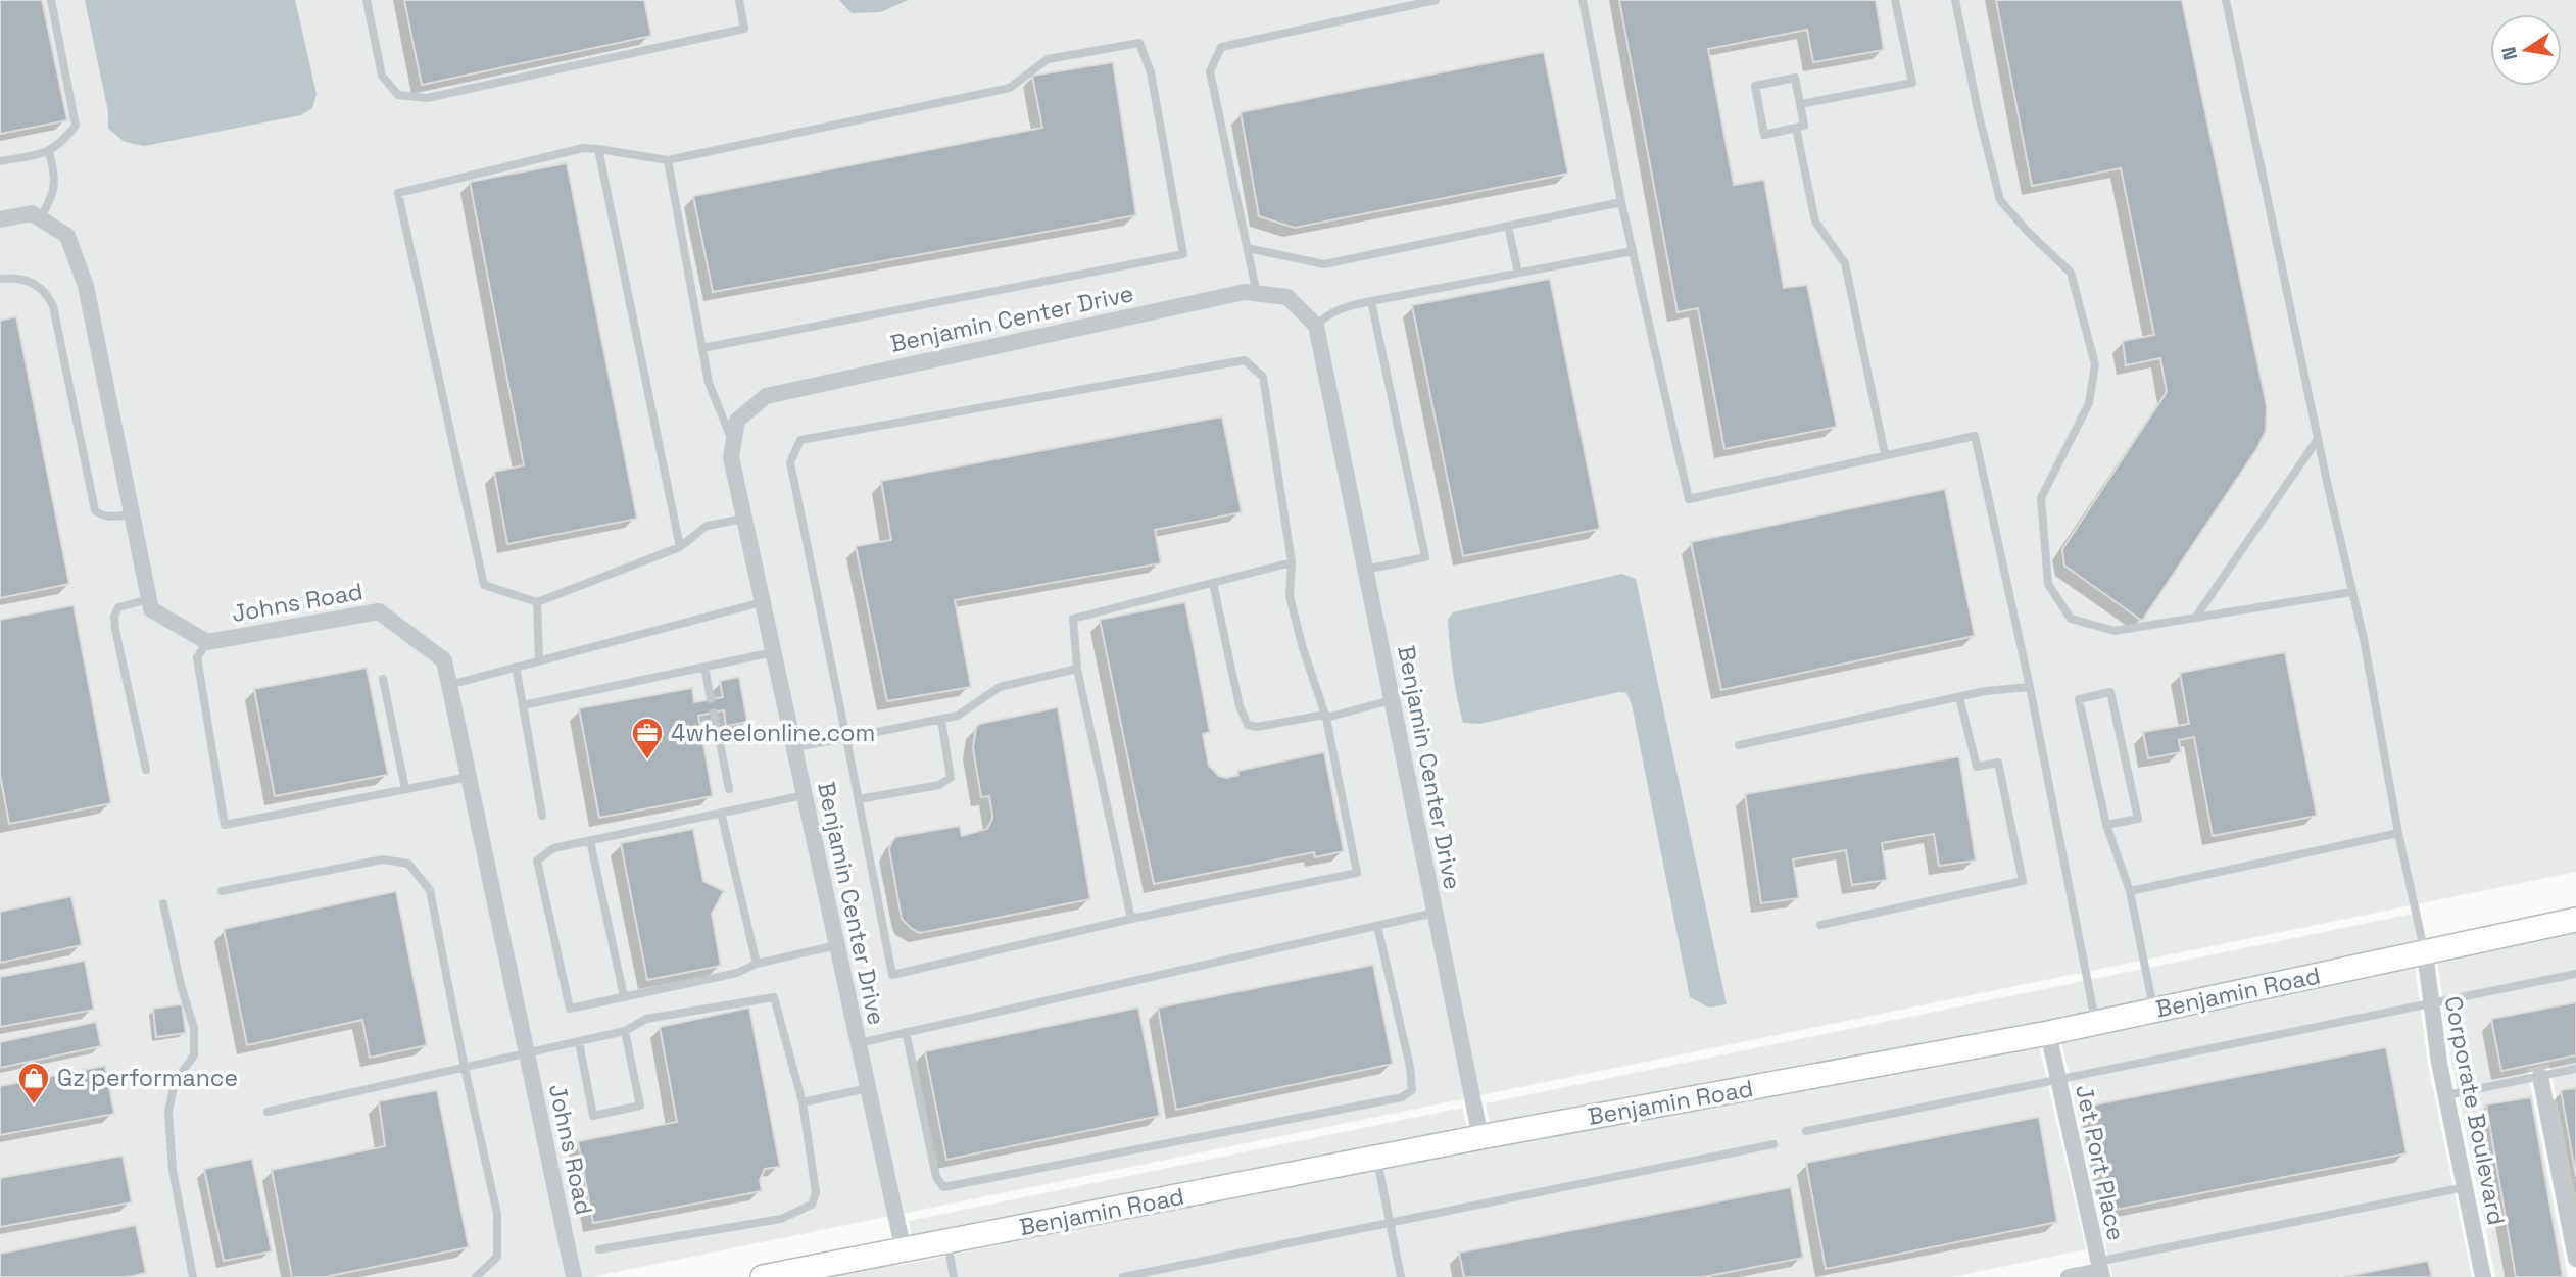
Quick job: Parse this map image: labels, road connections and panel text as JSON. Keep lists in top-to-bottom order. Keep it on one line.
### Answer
{"streets":{"street":["Benjamin Center Drive","Johns Road","Benjamin Road","Corporate Boulevard","Jet Port Place"]},"crossings":[["Benjamin Center Drive","Benjamin Road"],["Benjamin Road","Corporate Boulevard"],["Benjamin Road","Jet Port Place"]],"places":{"office":["4wheelonline.com"],"shop":["Gz performance"]},"north":"left"}
